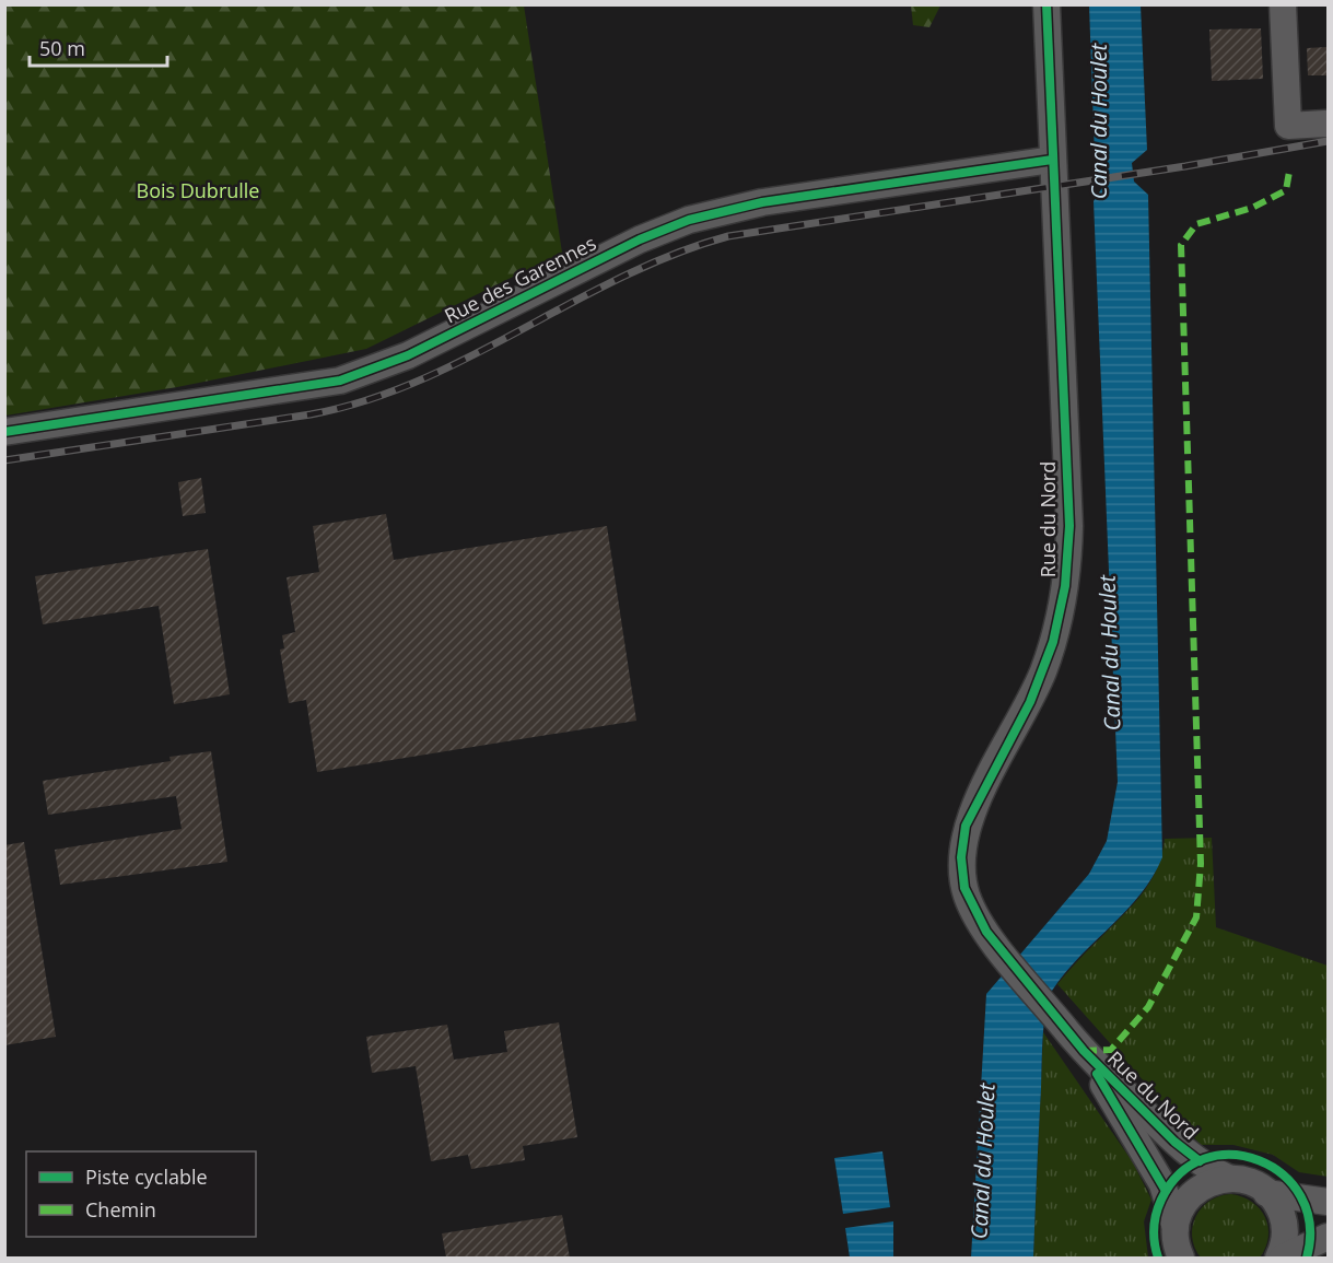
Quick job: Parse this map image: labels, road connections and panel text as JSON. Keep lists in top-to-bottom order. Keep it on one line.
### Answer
{"streets":{"street":["Rue des Garennes","Rue du Nord"]},"crossings":[["Rue des Garennes","Rue du Nord"]],"water":["Canal du Houlet"],"parks":["Bois Dubrulle"],"legend":["Piste cyclable","Chemin"],"scale_bar":"50 m"}
